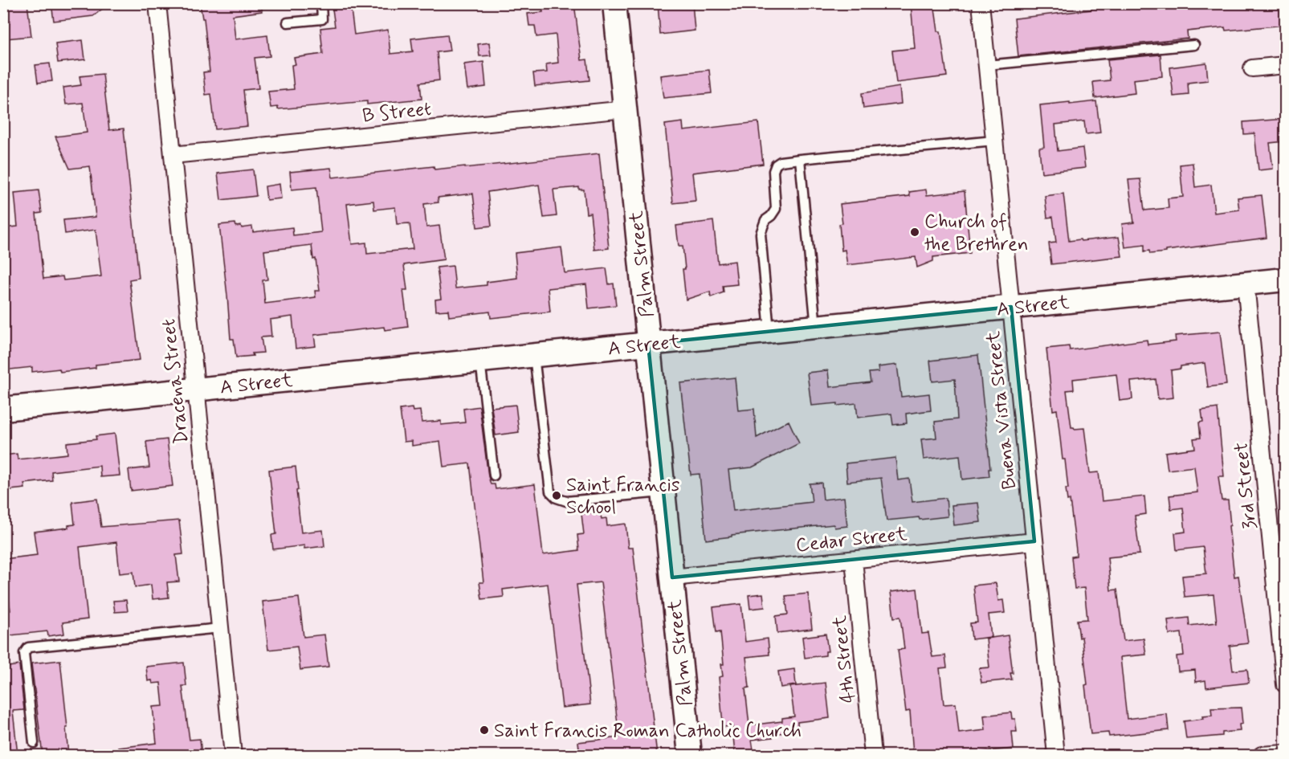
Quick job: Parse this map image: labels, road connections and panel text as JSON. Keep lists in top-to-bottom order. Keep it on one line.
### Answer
{"streets":{"street":["B Street","Palm Street","A Street","Dracena Street","Buena Vista Street","3rd Street","Cedar Street","4th Street"]},"crossings":[["B Street","Palm Street"],["B Street","Dracena Street"],["Palm Street","A Street"],["Palm Street","Cedar Street"],["A Street","Dracena Street"],["A Street","Buena Vista Street"],["A Street","3rd Street"],["Buena Vista Street","Cedar Street"],["Cedar Street","4th Street"]],"places":["Church of the Brethren","Saint Francis School","Saint Francis Roman Catholic Church"]}
